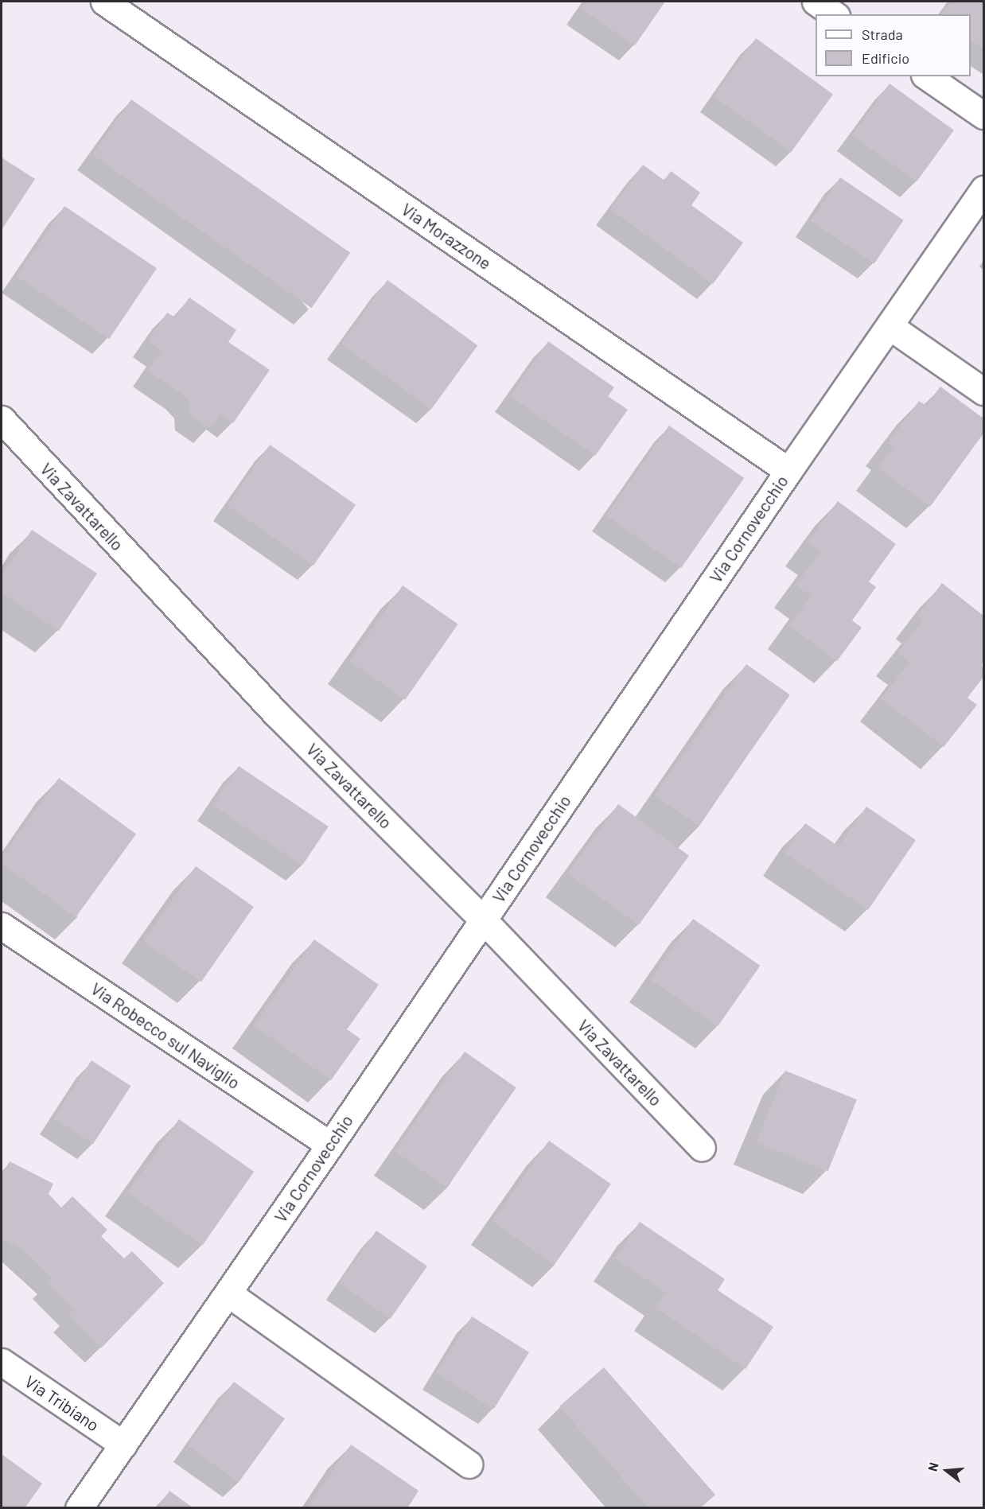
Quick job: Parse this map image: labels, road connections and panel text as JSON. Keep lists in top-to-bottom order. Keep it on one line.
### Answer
{"streets":{"street":["Via Morazzone","Via Zavattarello","Via Cornovecchio","Via Robecco sul Naviglio","Via Tribiano"]},"crossings":[["Via Morazzone","Via Cornovecchio"],["Via Zavattarello","Via Cornovecchio"],["Via Cornovecchio","Via Robecco sul Naviglio"],["Via Cornovecchio","Via Tribiano"]],"legend":["Strada","Edificio"],"north":"left"}
